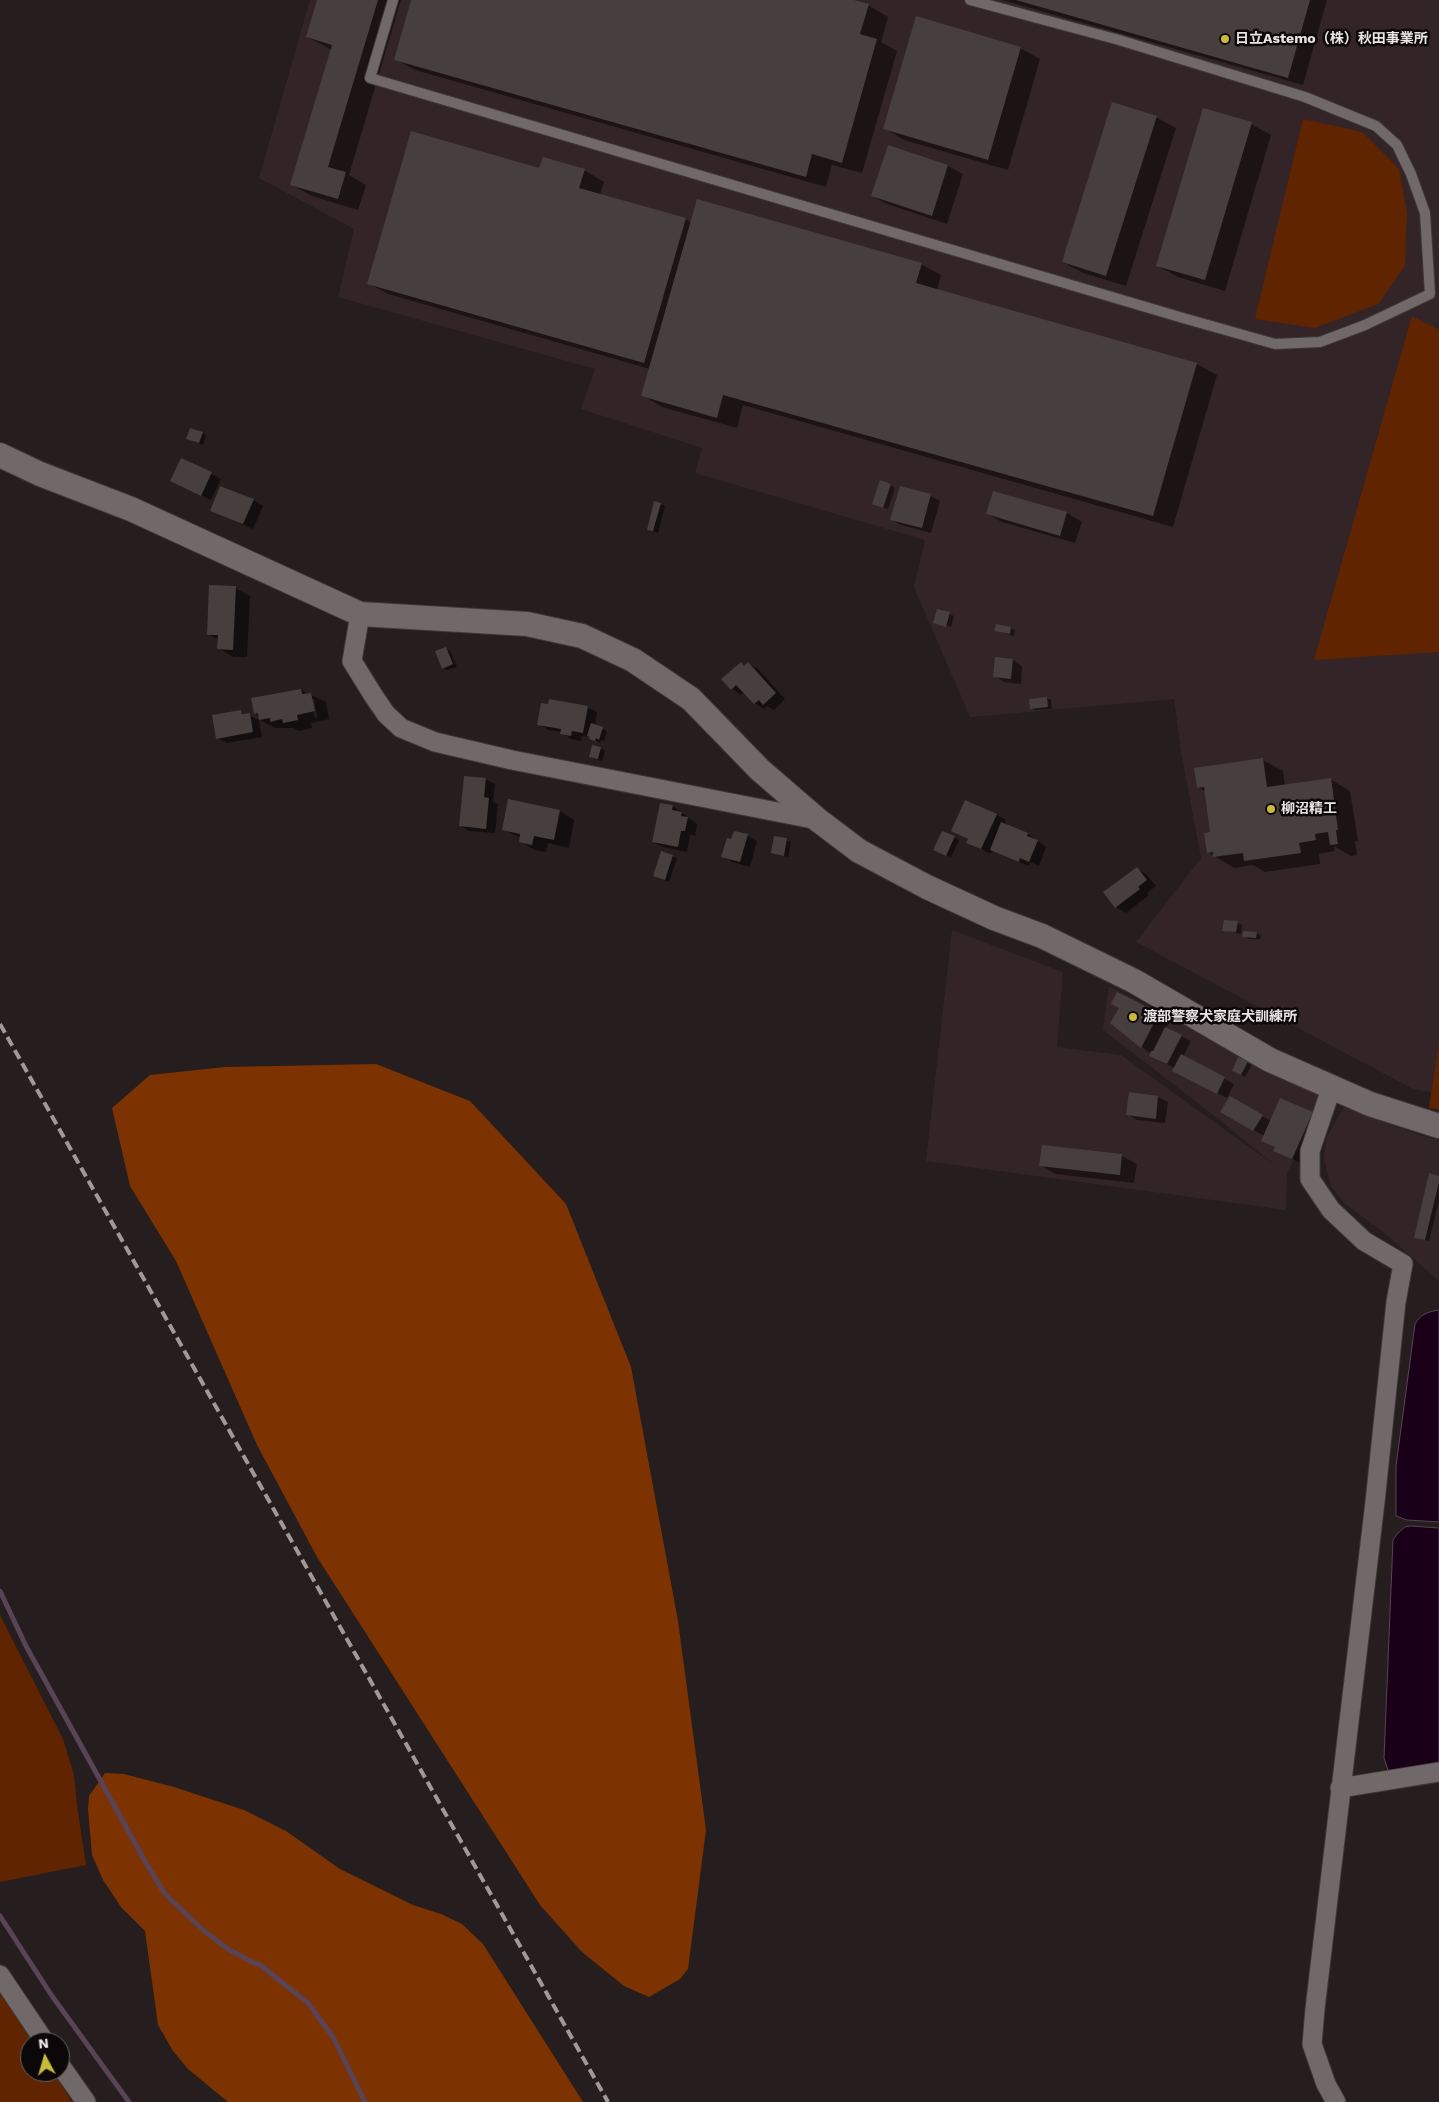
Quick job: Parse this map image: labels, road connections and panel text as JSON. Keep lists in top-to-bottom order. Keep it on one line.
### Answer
{"places":["日立Astemo（株）秋田事業所","柳沼精工","渡部警察犬家庭犬訓練所"],"north":"top"}
